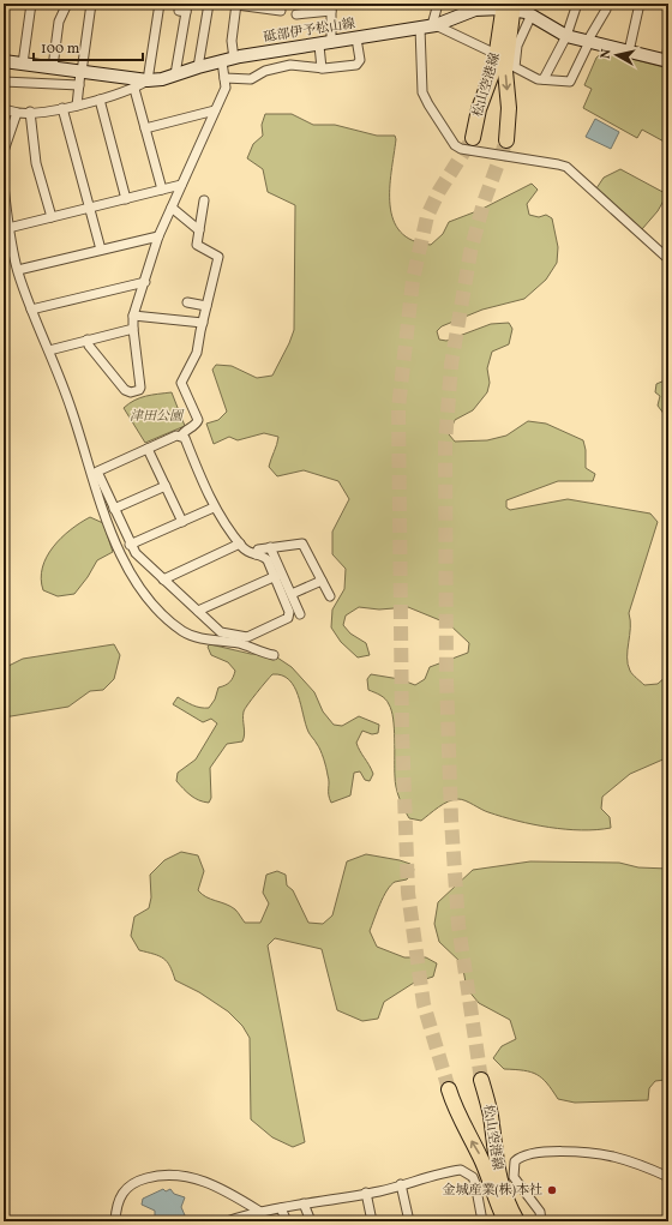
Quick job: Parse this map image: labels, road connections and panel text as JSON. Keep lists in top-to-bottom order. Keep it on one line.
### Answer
{"streets":{"main road":["砥部伊予松山線","松山空港線"]},"crossings":[["砥部伊予松山線","松山空港線"]],"parks":["津田公園"],"places":["金城産業(株)本社"],"scale_bar":"100 m","north":"left"}
